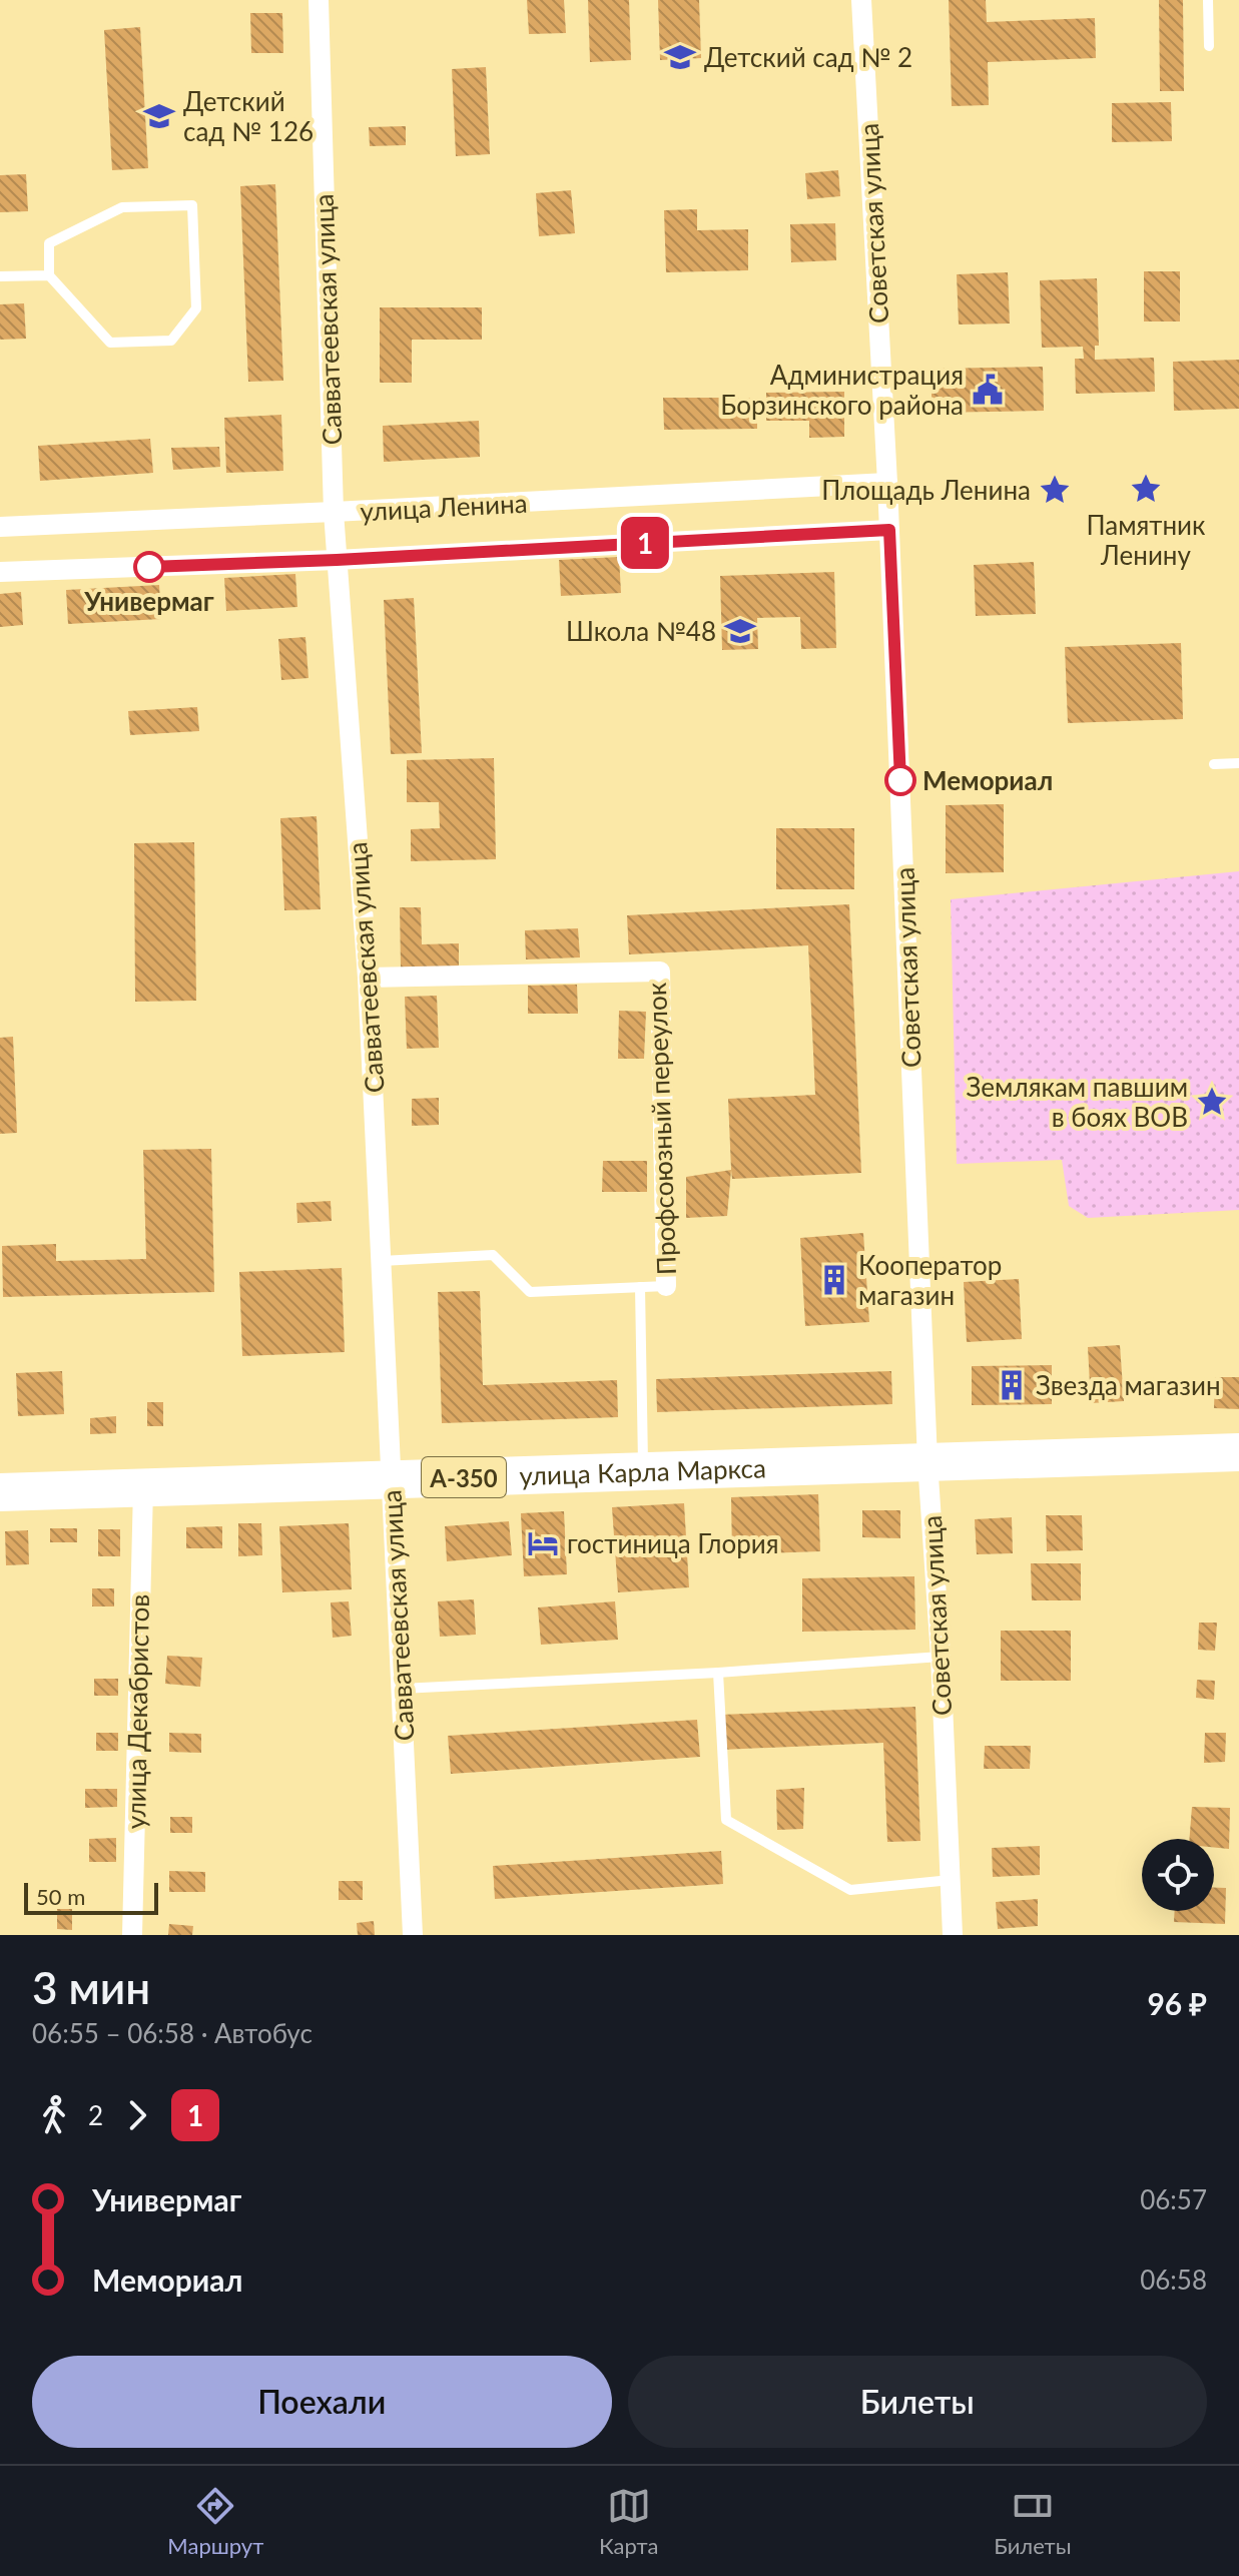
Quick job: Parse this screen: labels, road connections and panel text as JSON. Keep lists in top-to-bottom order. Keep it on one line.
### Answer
{"streets":{"highway":["улица Карла Маркса","А-350"],"street":["Советская улица","Савватеевская улица","улица Ленина","Профсоюзный переулок","улица Декабристов"]},"crossings":[["Советская улица","улица Ленина"],["Советская улица","улица Карла Маркса"],["Савватеевская улица","улица Ленина"],["Савватеевская улица","Профсоюзный переулок"],["Савватеевская улица","улица Карла Маркса"],["улица Карла Маркса","улица Декабристов"]],"places":{"school or university":["Детский сад № 2","Детский сад № 126","Школа №48"],"public building":["Администрация Борзинского района"],"place":["Памятник Ленину","Площадь Ленина","Землякам павшим в боях ВОВ"],"other":["Универмаг","Мемориал"],"building":["Кооператор магазин","Звезда магазин"],"hotel":["гостиница Глория"]},"lines":["bus line 1"],"scale_bar":"50 m","page":{"on_map":"1","scale":"50 m","heading":["3 мин","06:55 – 06:58 · Автобус","96 ₽"],"legs":["2","1"],"list":[{"name":"Универмаг","value":"06:57"},{"name":"Мемориал","value":"06:58"}],"buttons":["Поехали","Билеты"],"tabs":["Маршрут","Карта","Билеты"]}}
